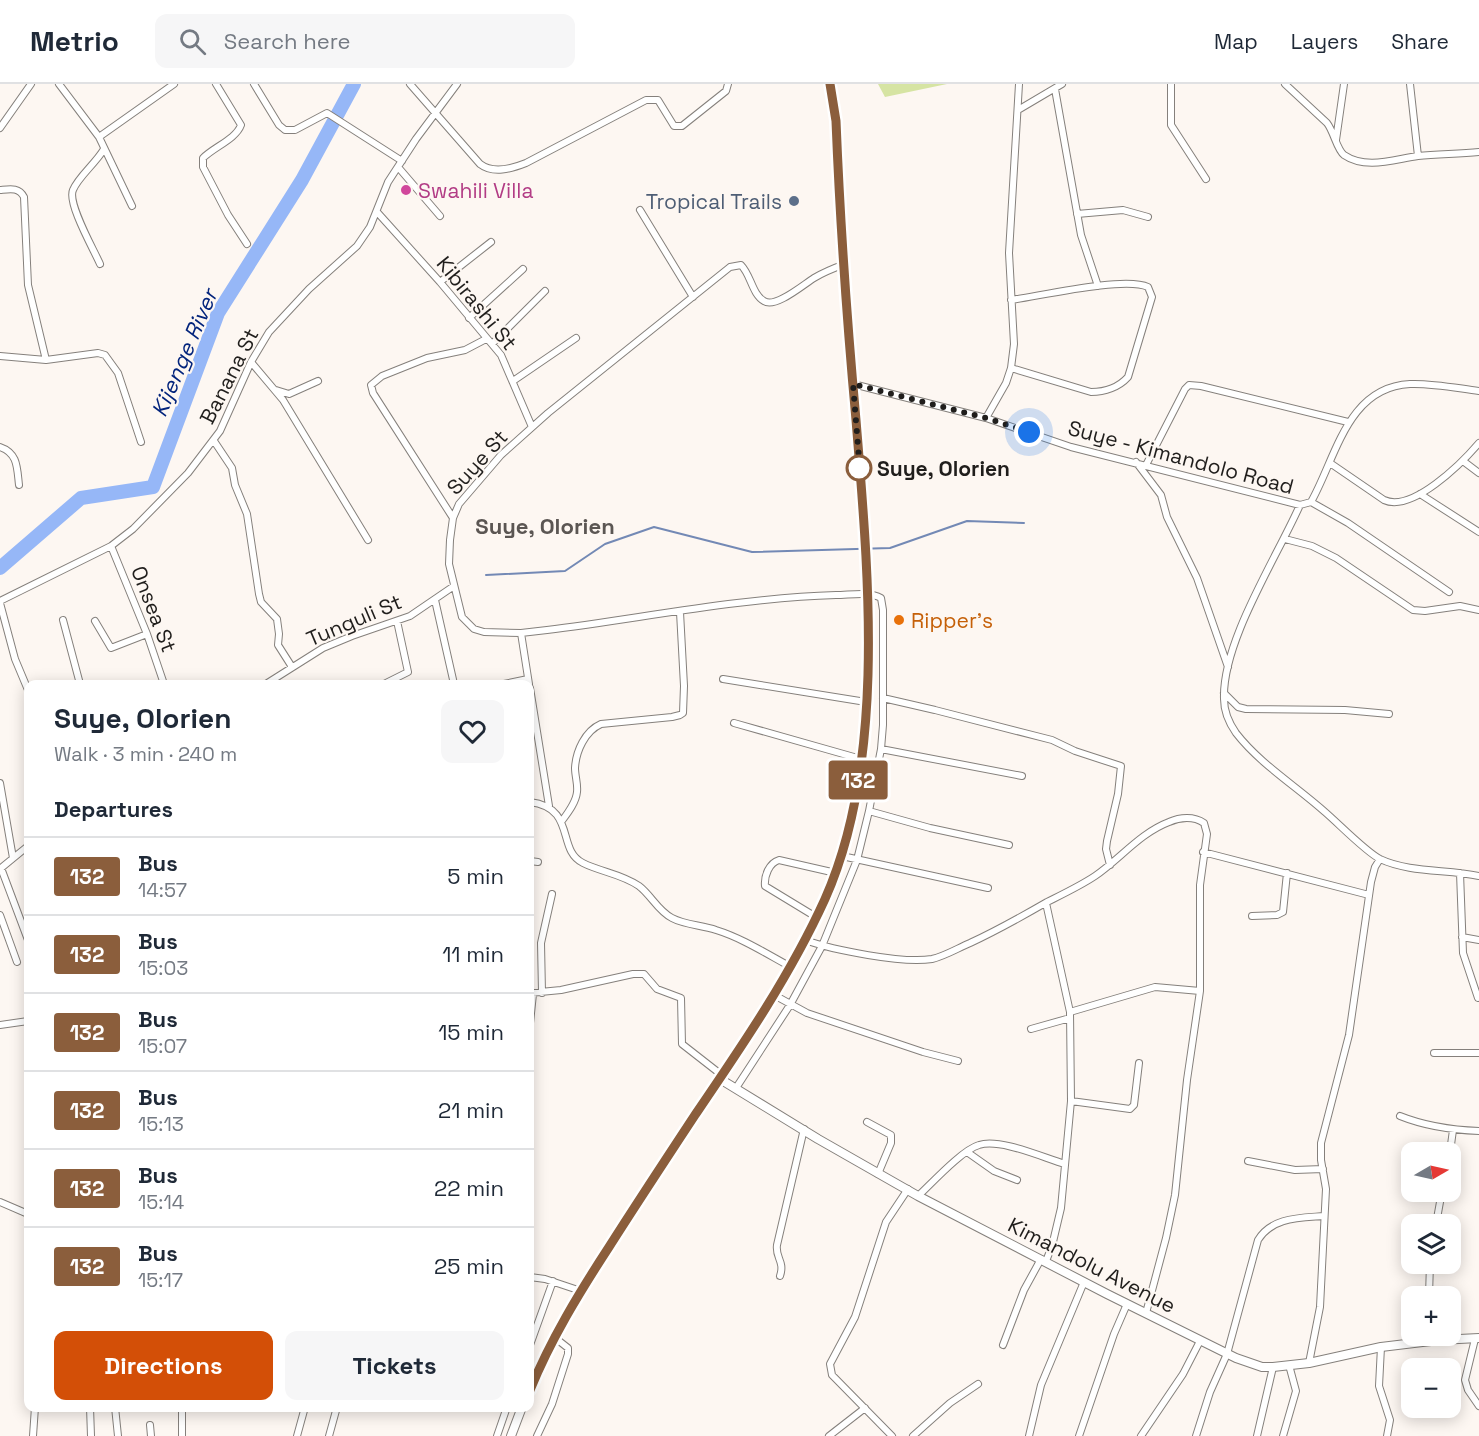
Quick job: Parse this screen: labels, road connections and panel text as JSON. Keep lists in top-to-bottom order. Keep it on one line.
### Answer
{"streets":{"street":["Kibirashi St","Banana St","Suye - Kimandolo Road","Suye St","Onsea St","Tunguli St","Kimandolu Avenue"]},"crossings":[["Kibirashi St","Banana St"],["Kibirashi St","Suye St"],["Banana St","Onsea St"],["Suye St","Tunguli St"]],"districts":["Suye, Olorien"],"water":["Kijenge River"],"places":["Swahili Villa","Tropical Trails","Suye, Olorien","Ripper's"],"lines":["bus line 132"],"north":"right","page":{"header":"Metrio","search":"Search here","nav":["Map","Layers","Share"],"on_map":"132","heading":[["Suye, Olorien","Walk · 3 min · 240 m"],"Departures"],"list":[{"mark":"132","name":"Bus","note":"14:57","value":"5 min"},{"mark":"132","name":"Bus","note":"15:03","value":"11 min"},{"mark":"132","name":"Bus","note":"15:07","value":"15 min"},{"mark":"132","name":"Bus","note":"15:13","value":"21 min"},{"mark":"132","name":"Bus","note":"15:14","value":"22 min"},{"mark":"132","name":"Bus","note":"15:17","value":"25 min"}],"map_buttons":["+","−"],"buttons":["Directions","Tickets"]}}
